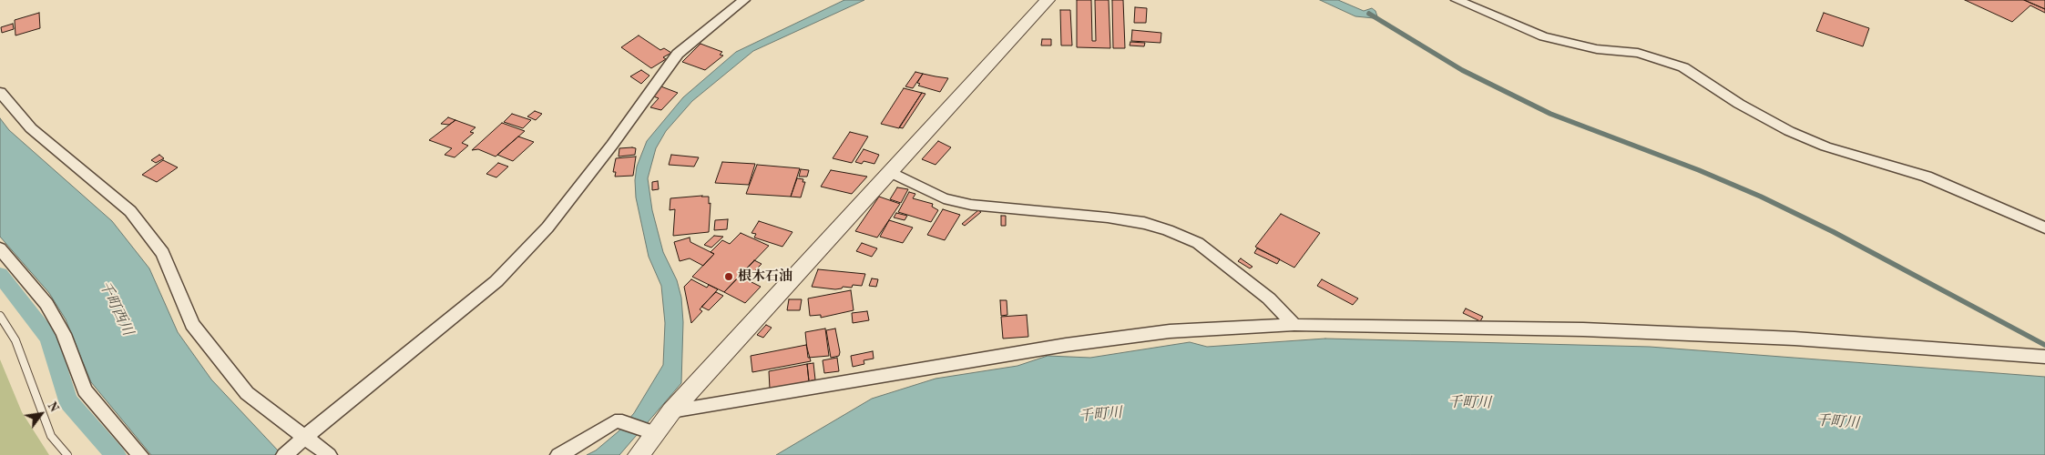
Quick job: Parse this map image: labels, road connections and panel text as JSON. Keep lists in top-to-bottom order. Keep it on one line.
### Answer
{"water":["千町西川","千町川"],"places":["根木石油"],"north":"top right"}
